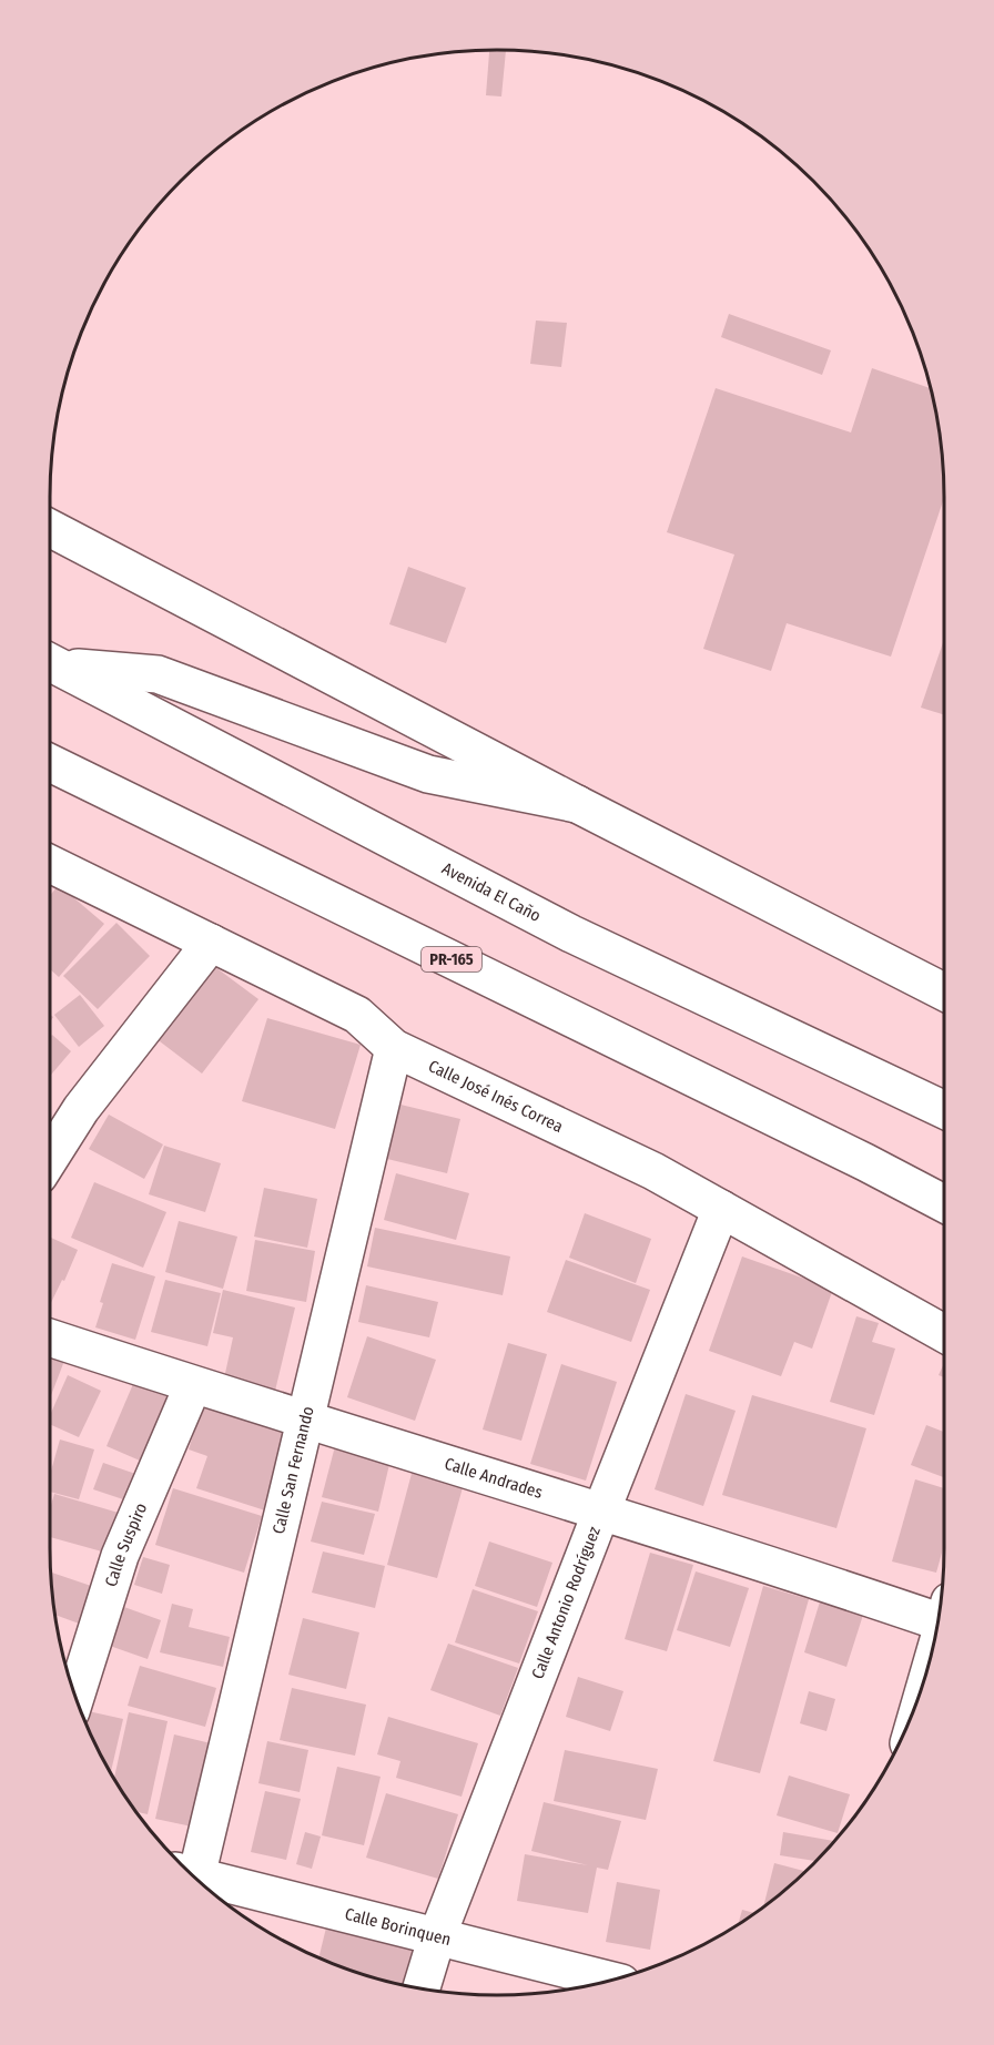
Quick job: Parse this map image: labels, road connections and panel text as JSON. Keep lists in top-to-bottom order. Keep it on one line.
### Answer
{"streets":{"main road":["Avenida El Caño","PR-165","Calle José Inés Correa","Calle San Fernando","Calle Andrades","Calle Suspiro","Calle Antonio Rodríguez","Calle Borinquen"]},"crossings":[["Calle José Inés Correa","Calle San Fernando"],["Calle José Inés Correa","Calle Antonio Rodríguez"],["Calle San Fernando","Calle Andrades"],["Calle Andrades","Calle Suspiro"],["Calle Andrades","Calle Antonio Rodríguez"],["Calle Antonio Rodríguez","Calle Borinquen"]]}
